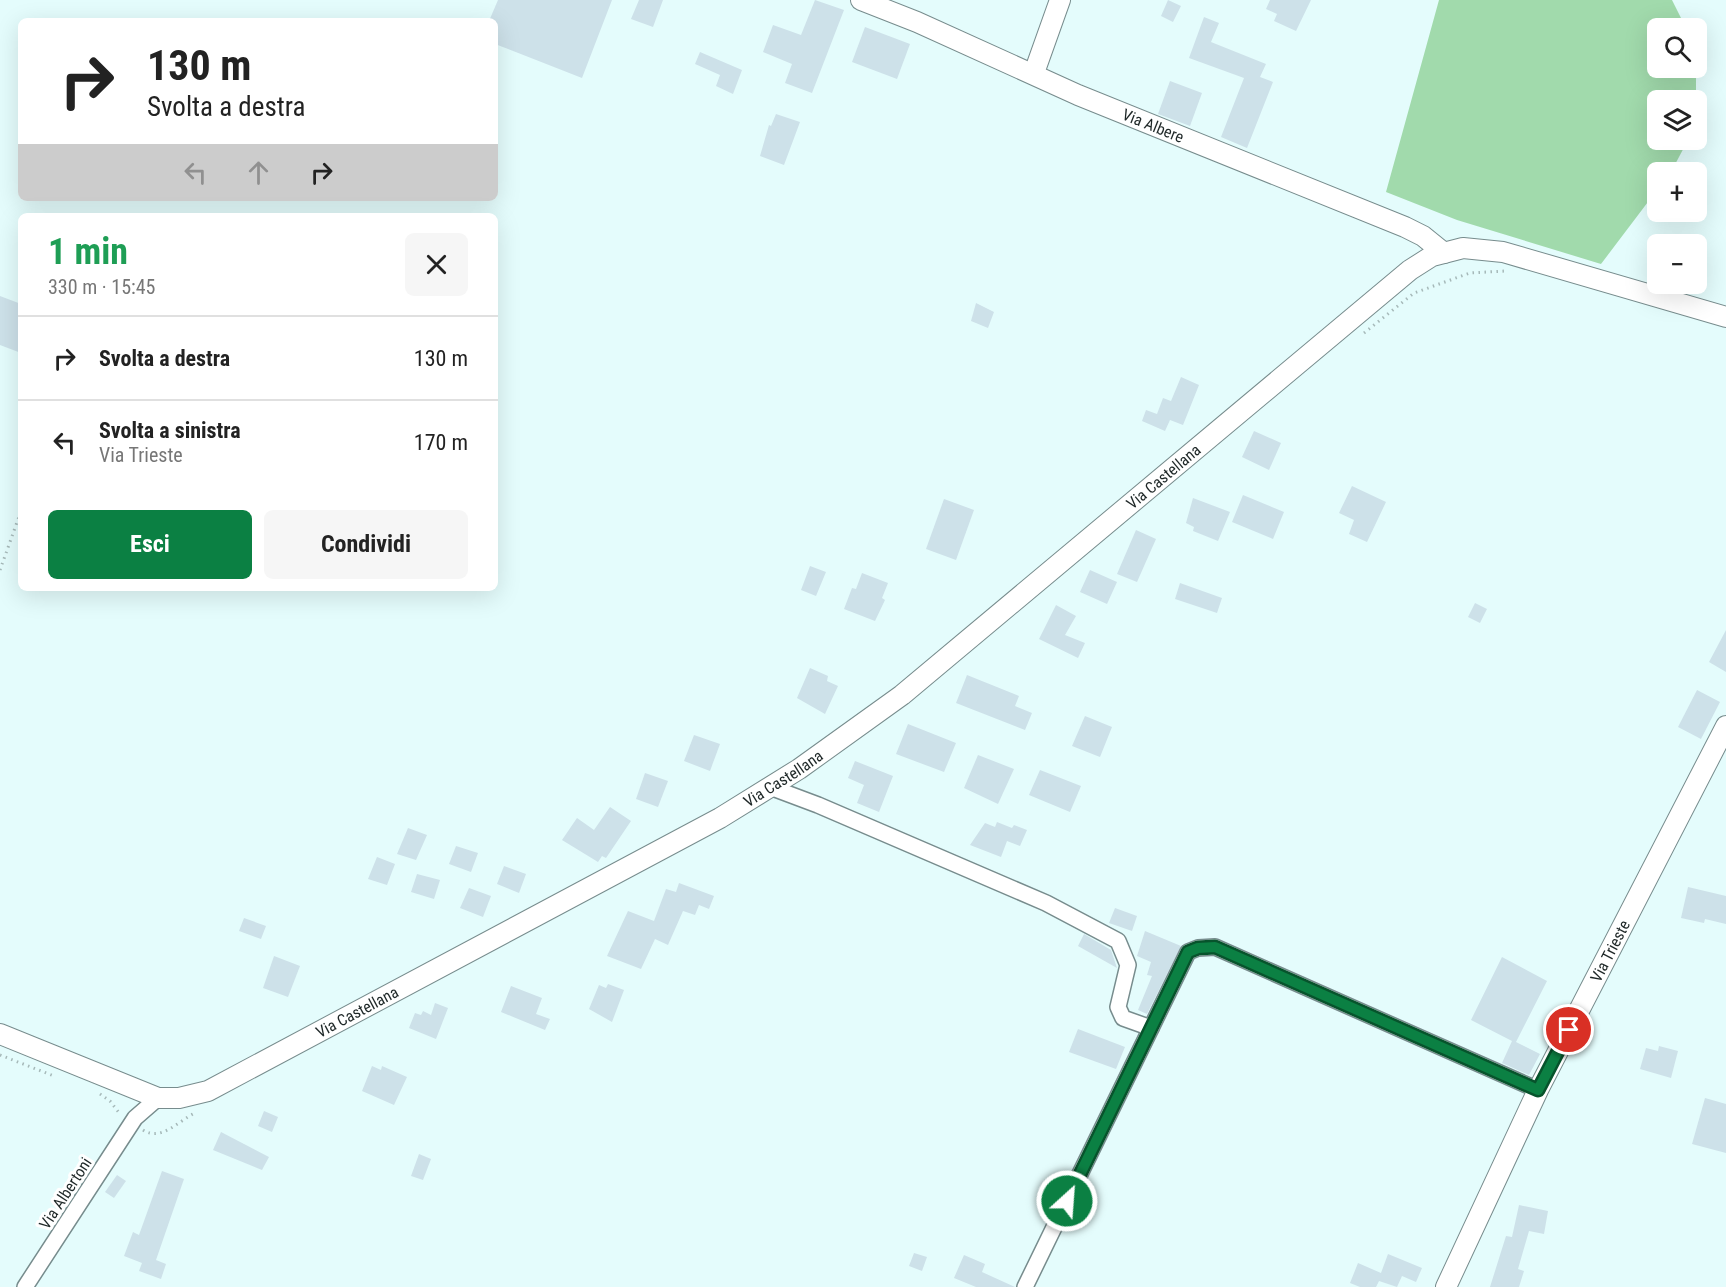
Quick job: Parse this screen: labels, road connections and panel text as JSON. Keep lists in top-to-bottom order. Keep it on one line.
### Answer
{"streets":{"street":["Via Albere","Via Castellana","Via Trieste","Via Albertoni"]},"crossings":[["Via Albere","Via Castellana"],["Via Castellana","Via Albertoni"]],"page":{"map_buttons":["+","−"],"turn":["130 m","Svolta a destra"],"heading":["1 min","330 m · 15:45"],"list":[{"name":"Svolta a destra","value":"130 m"},{"name":"Svolta a sinistra","note":"Via Trieste","value":"170 m"}],"buttons":["Esci","Condividi"]}}
